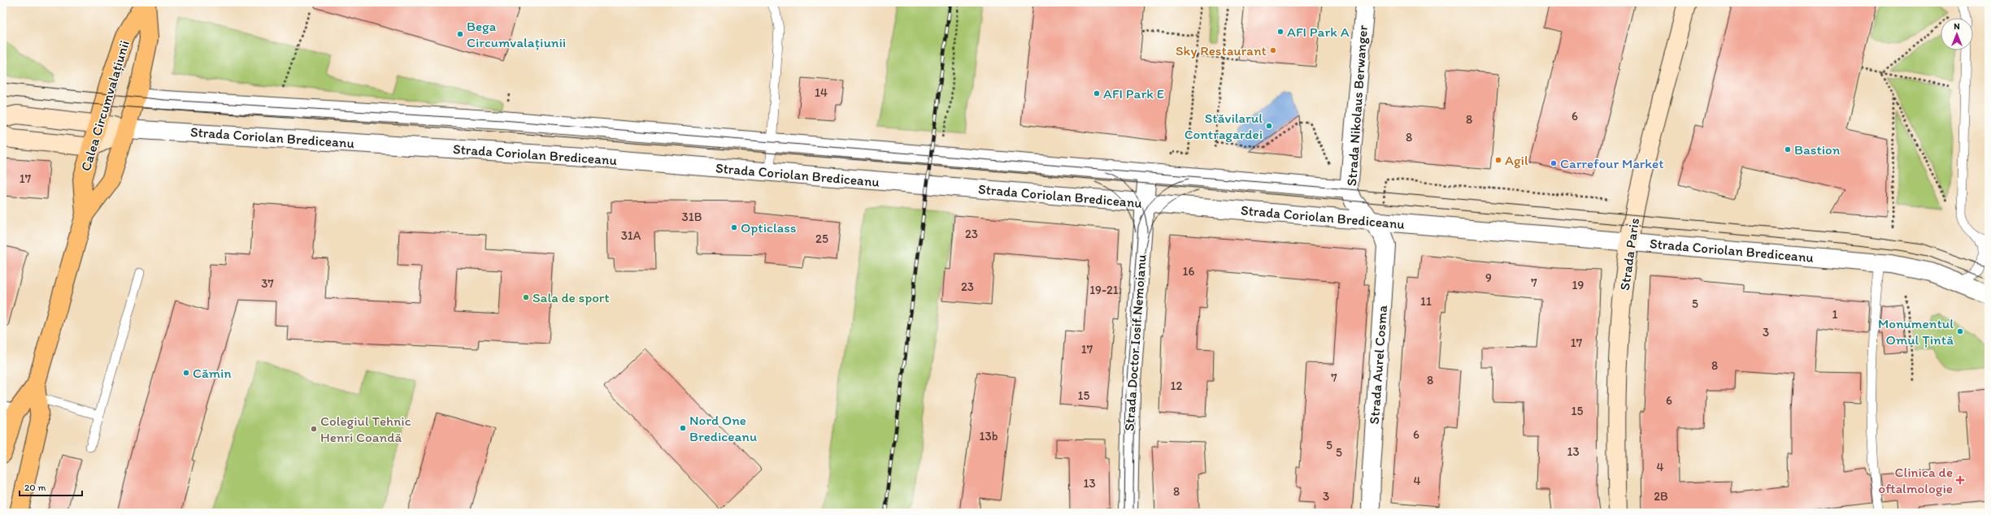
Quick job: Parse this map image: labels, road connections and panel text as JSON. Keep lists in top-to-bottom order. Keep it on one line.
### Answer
{"streets":{"main road":["Calea Circumvalațiunii","Strada Paris"],"street":["Strada Nikolaus Berwanger","Strada Coriolan Brediceanu","Strada Doctor Iosif Nemoianu","Strada Aurel Cosma"]},"crossings":[["Calea Circumvalațiunii","Strada Coriolan Brediceanu"],["Strada Nikolaus Berwanger","Strada Coriolan Brediceanu"],["Strada Nikolaus Berwanger","Strada Aurel Cosma"],["Strada Coriolan Brediceanu","Strada Paris"],["Strada Coriolan Brediceanu","Strada Doctor Iosif Nemoianu"],["Strada Coriolan Brediceanu","Strada Aurel Cosma"]],"places":{"other":["AFI Park A","Bega Circumvalațiunii","Sky Restaurant","AFI Park E","Stăvilarul Contragardei","Bastion","Agil","Carrefour Market","Opticlass","Sala de sport","Monumentul Omul Țintă","Cămin","Nord One Brediceanu","Colegiul Tehnic Henri Coandă"],"health":["Clinica de oftalmologie"]},"house_numbers":["14","6","8","8","17","31B","23","31A","25","16","9","7","37","19","23","19-21","11","5","1","3","17","17","8","7","8","12","15","6","15","6","13b","5","13","5","4","4","13","8","3","2B"],"scale_bar":"20 m","north":"top"}
